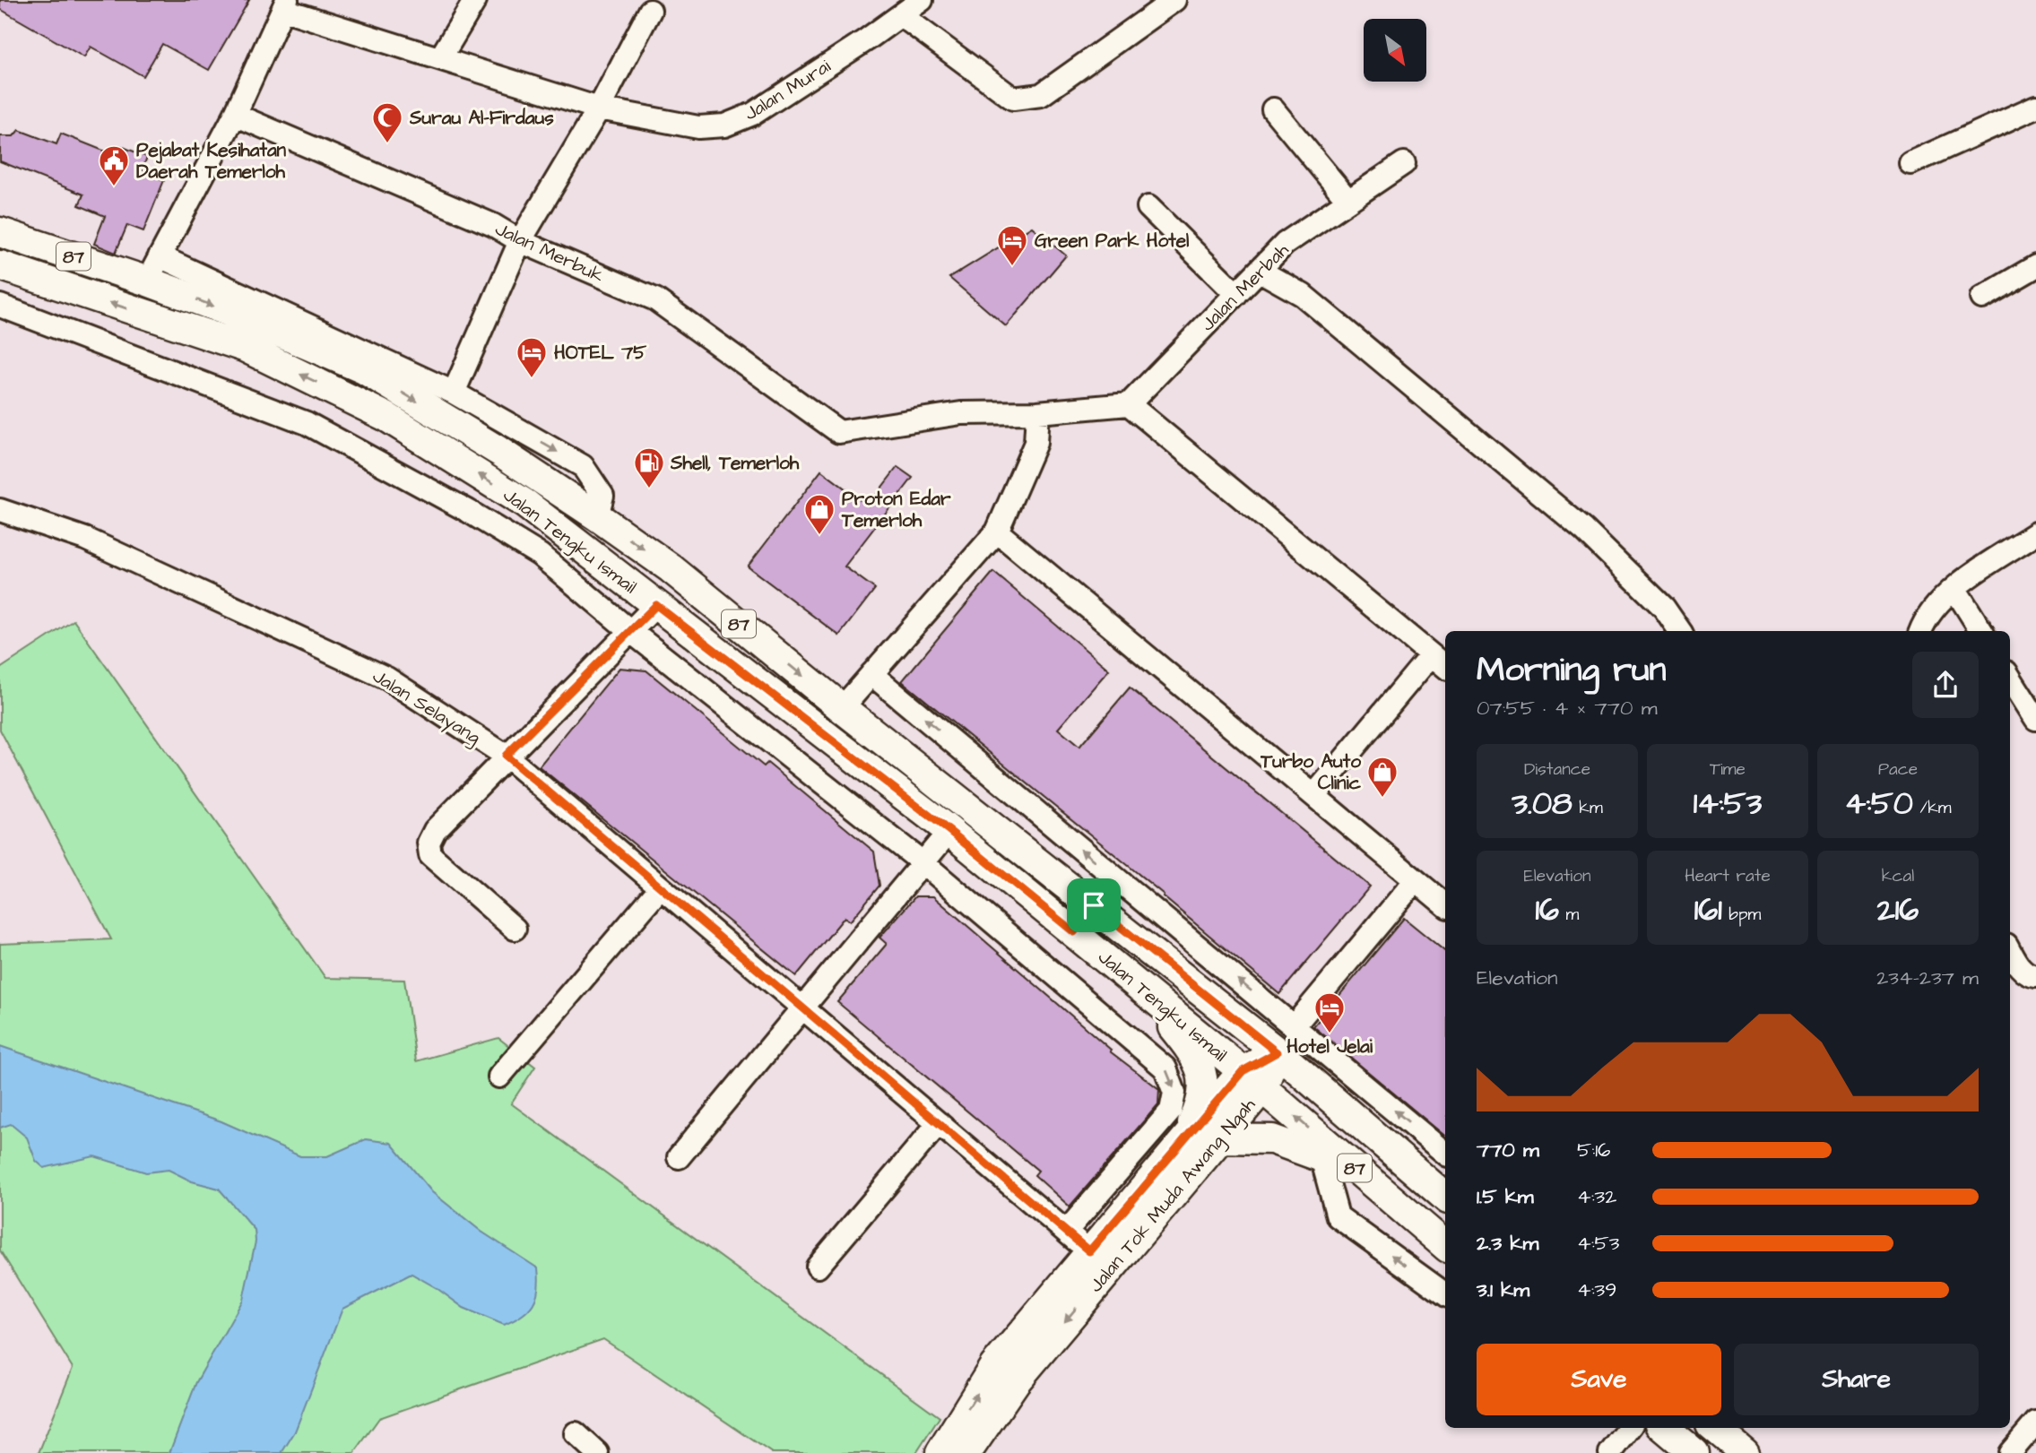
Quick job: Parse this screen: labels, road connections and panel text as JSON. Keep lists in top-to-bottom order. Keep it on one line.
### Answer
{"streets":{"main road":["87","Jalan Tengku Ismail","Jalan Tok Muda Awang Ngah"],"street":["Jalan Murai","Jalan Merbuk","Jalan Merbah","Jalan Selayang"]},"crossings":[["87","Jalan Tengku Ismail"],["Jalan Tengku Ismail","Jalan Selayang"],["Jalan Tengku Ismail","Jalan Tok Muda Awang Ngah"],["Jalan Selayang","Jalan Tok Muda Awang Ngah"]],"places":{"mosque":["Surau Al-Firdaus"],"public building":["Pejabat Kesihatan Daerah Temerloh"],"hotel":["Green Park Hotel","HOTEL 75","Hotel Jelai"],"fuel station":["Shell, Temerloh"],"shop":["Proton Edar Temerloh","Turbo Auto Clinic"]},"north":"bottom right","page":{"heading":["Morning run","07:55 · 4 × 770 m"],"stats":[["Distance","3.08 km"],["Time","14:53"],["Pace","4:50 /km"],["Elevation","16 m"],["Heart rate","161 bpm"],["kcal","216"]],"chart":["Elevation","234–237 m"],"list":[{"name":"770 m","note":"5:16"},{"name":"1.5 km","note":"4:32"},{"name":"2.3 km","note":"4:53"},{"name":"3.1 km","note":"4:39"}],"buttons":["Save","Share"]}}
